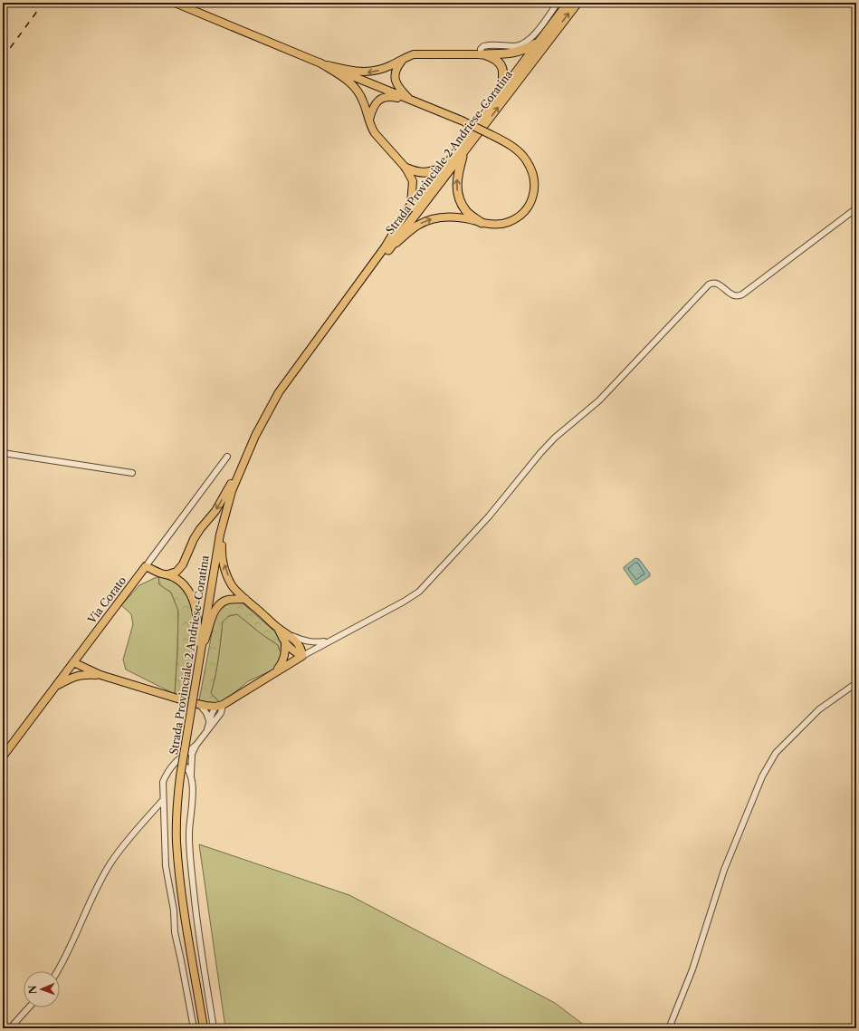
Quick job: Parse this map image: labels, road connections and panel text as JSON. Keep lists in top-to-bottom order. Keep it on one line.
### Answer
{"streets":{"highway":["Strada Provinciale 2 Andriese-Coratina"],"main road":["Via Corato"]},"north":"left"}
